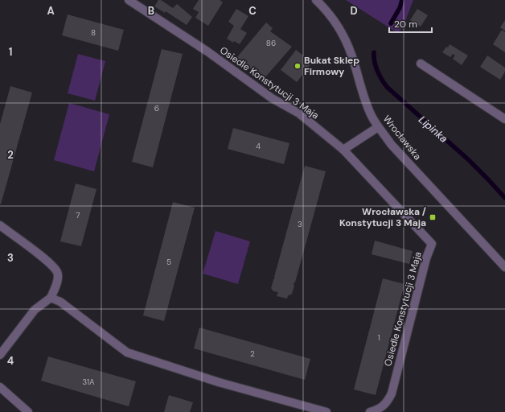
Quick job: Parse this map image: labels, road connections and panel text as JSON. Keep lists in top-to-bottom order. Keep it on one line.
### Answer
{"streets":{"street":["Osiedle Konstytucji 3 Maja","Wrocławska"]},"water":["Lipinka"],"places":{"other":["Bukat Sklep Firmowy"],"transit":["Wrocławska / Konstytucji 3 Maja"]},"house_numbers":["8","86","6","4","7","3","5","1","2","31A"],"scale_bar":"20 m","grid":{"columns":["A","B","C","D"],"rows":["1","2","3","4"]}}
